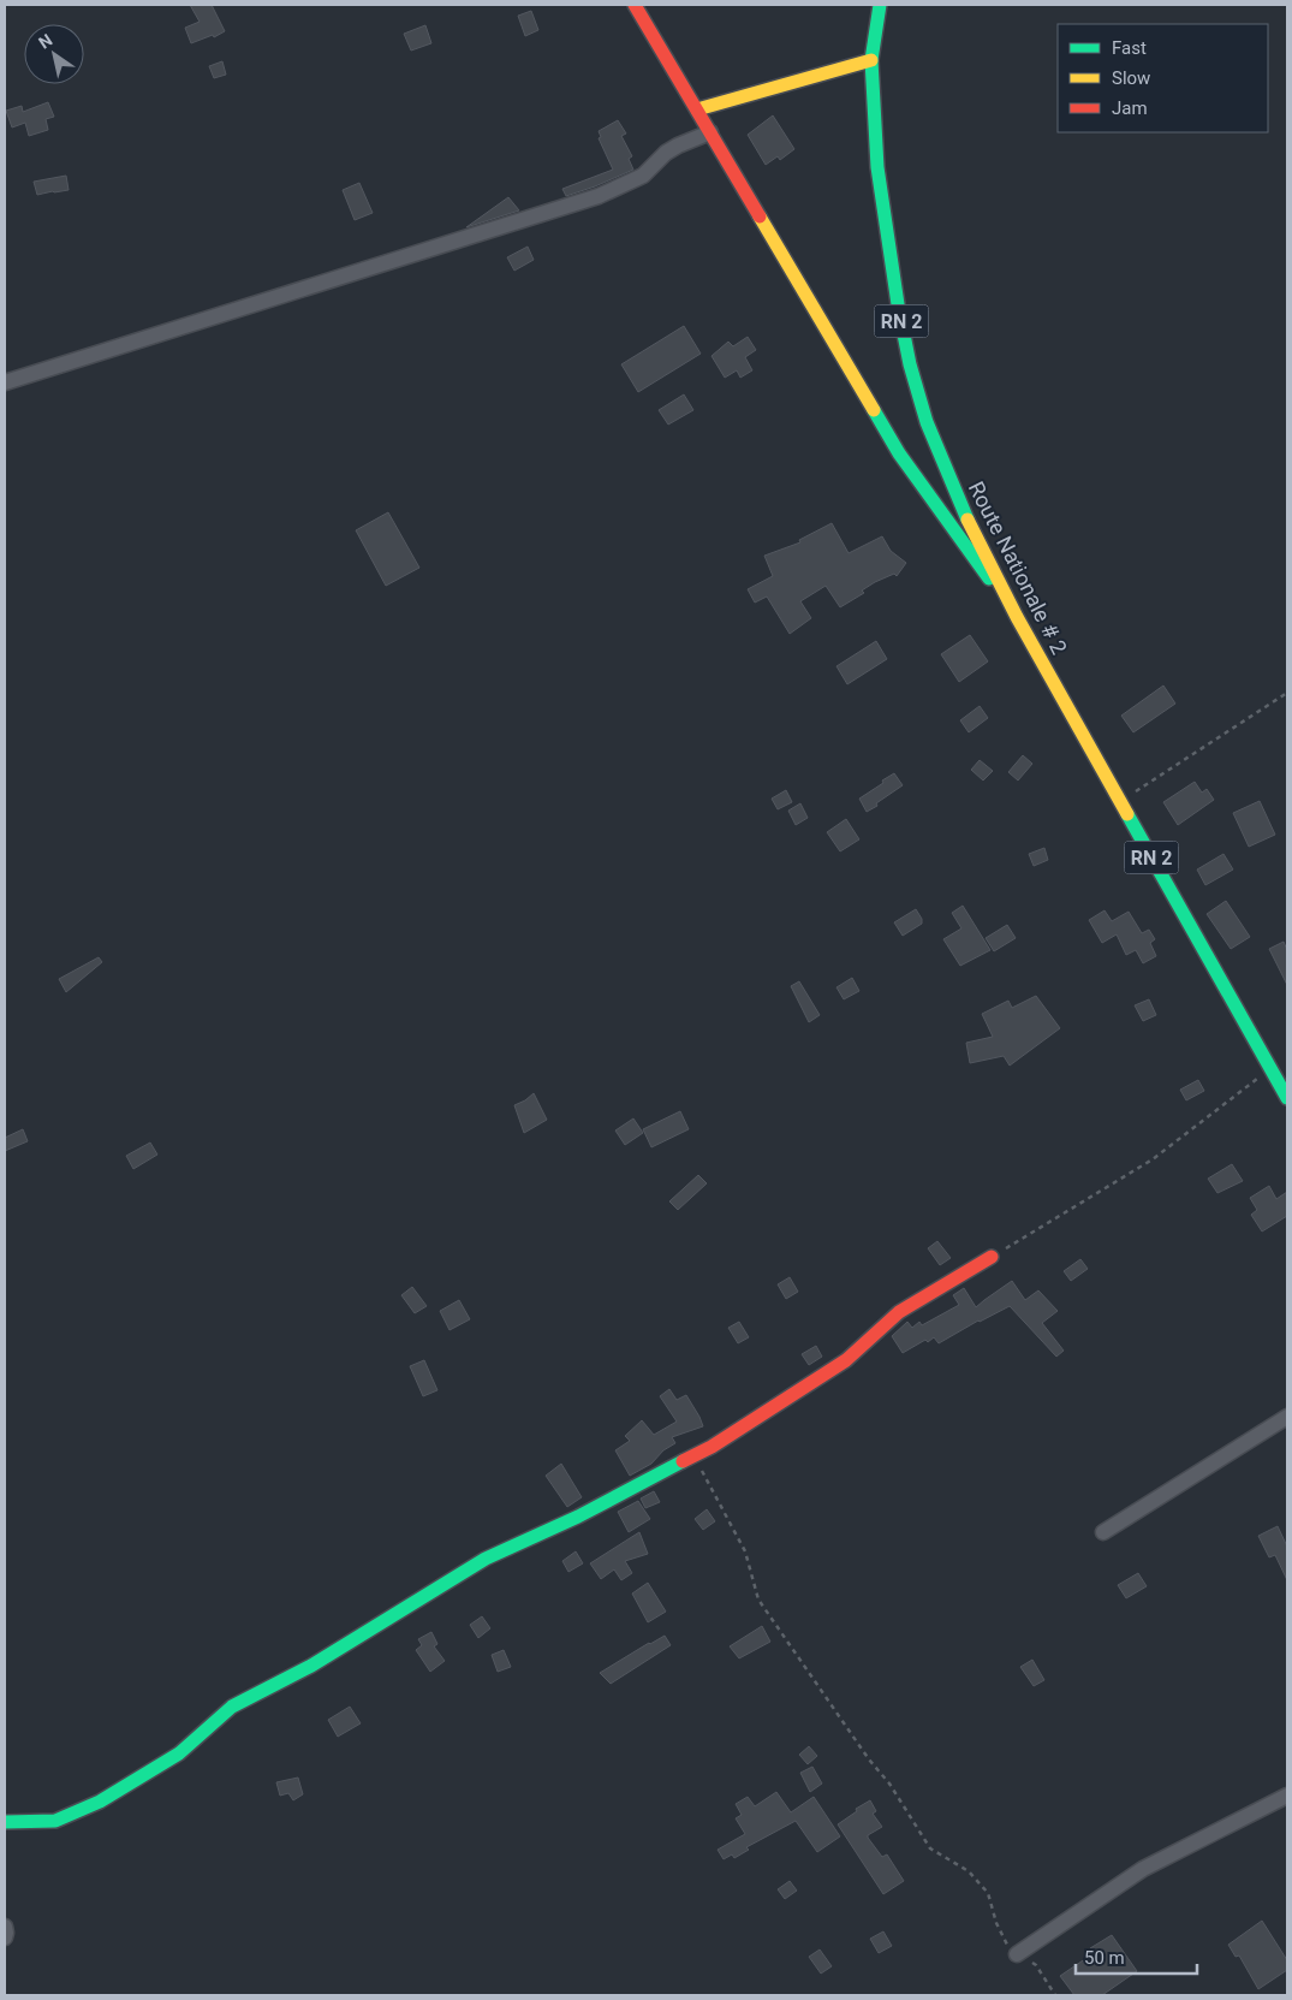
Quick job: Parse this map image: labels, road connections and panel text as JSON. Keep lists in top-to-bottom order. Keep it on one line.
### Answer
{"streets":{"main road":["RN 2","Route Nationale # 2"]},"legend":["Fast","Slow","Jam"],"scale_bar":"50 m","north":"top left"}
